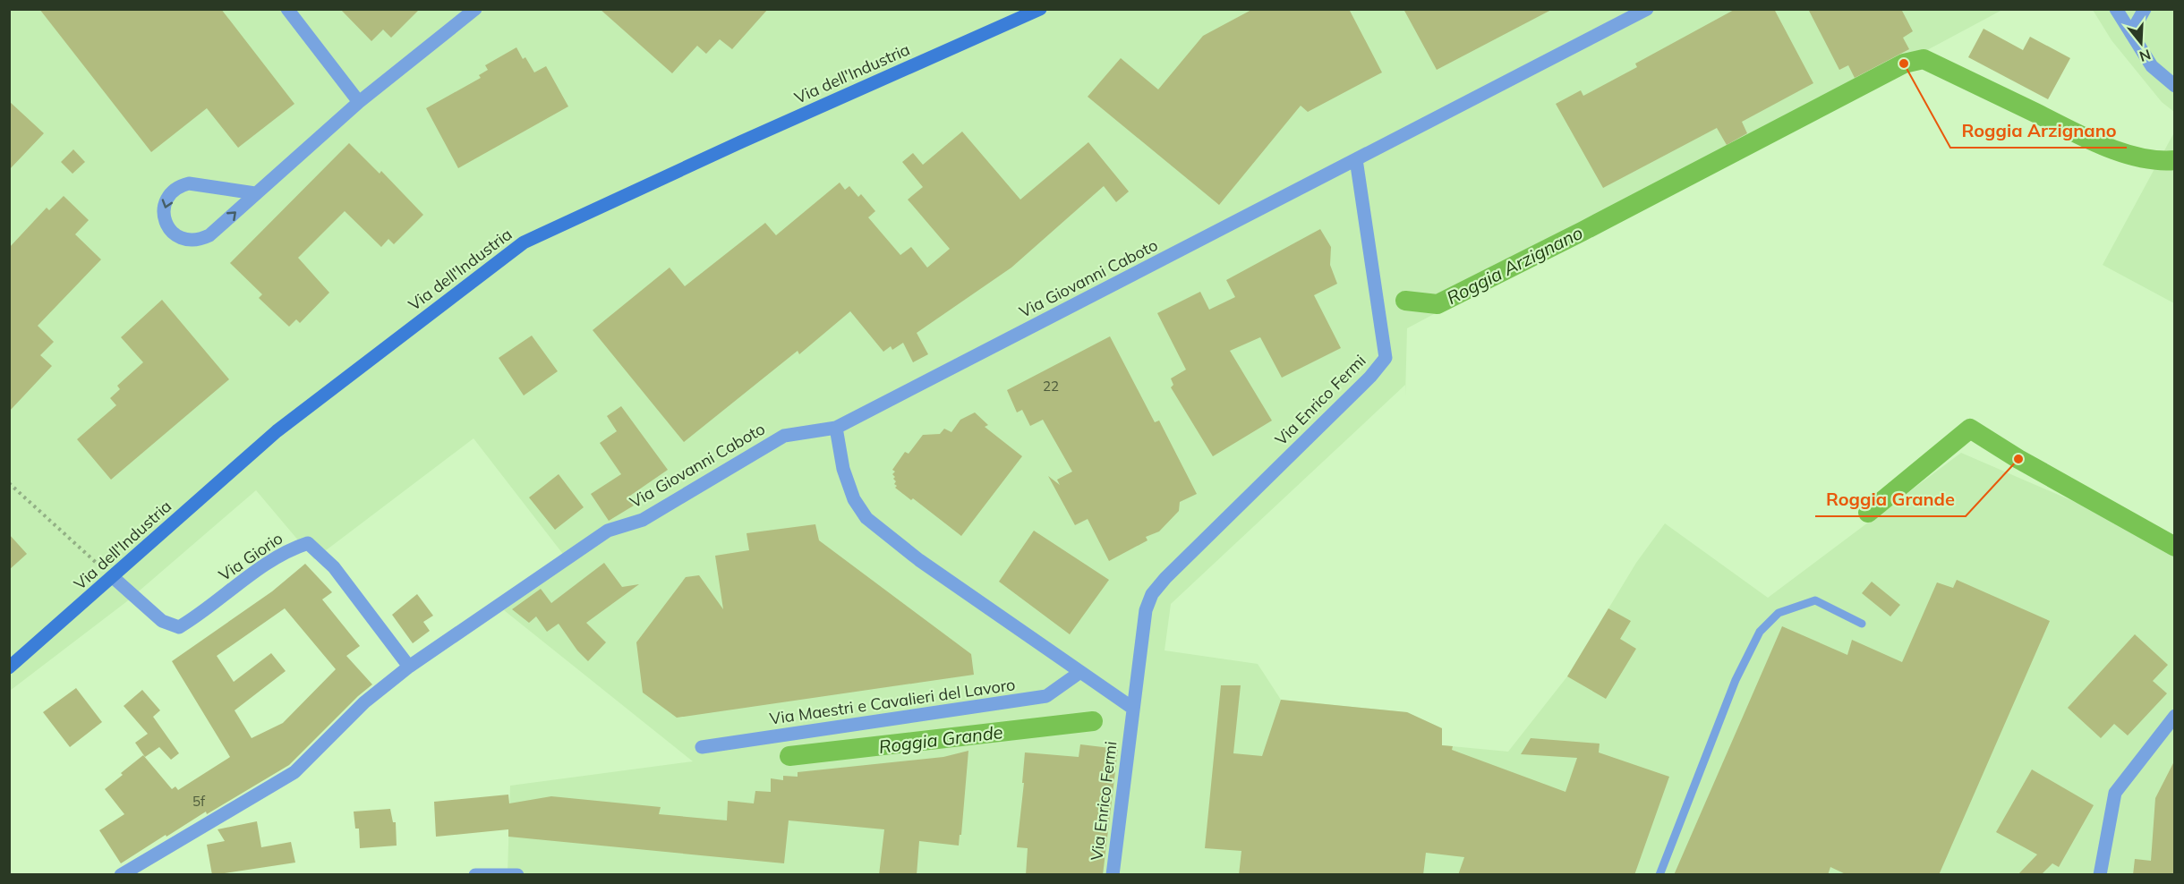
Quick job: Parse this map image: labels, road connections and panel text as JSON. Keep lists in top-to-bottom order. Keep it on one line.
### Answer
{"streets":{"main road":["Via dell'Industria"],"street":["Via Giovanni Caboto","Via Enrico Fermi","Via Giorio","Via Maestri e Cavalieri del Lavoro"]},"crossings":[["Via dell'Industria","Via Giorio"],["Via Giovanni Caboto","Via Enrico Fermi"],["Via Giovanni Caboto","Via Giorio"]],"water":["Roggia Arzignano","Roggia Grande"],"places":["Roggia Arzignano","Roggia Grande"],"house_numbers":["22","5f"],"north":"bottom"}
